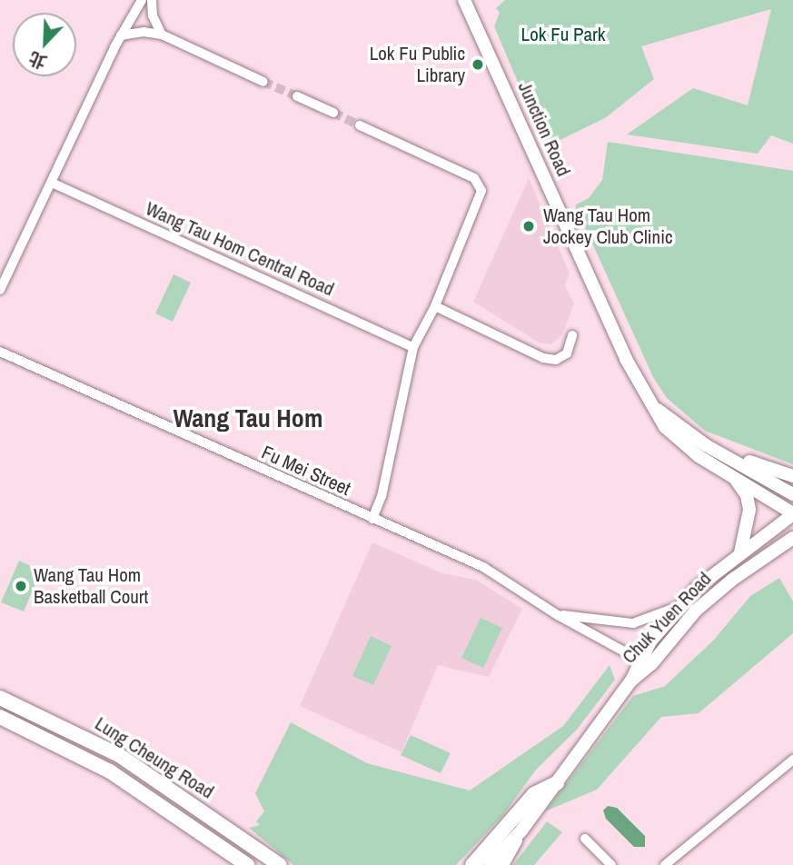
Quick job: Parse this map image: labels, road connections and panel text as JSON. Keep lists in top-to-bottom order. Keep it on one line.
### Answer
{"streets":{"highway":["Lung Cheung Road"],"main road":["Junction Road","Chuk Yuen Road"],"street":["Wang Tau Hom Central Road","Fu Mei Street"]},"crossings":[["Junction Road","Chuk Yuen Road"],["Fu Mei Street","Chuk Yuen Road"]],"districts":["Wang Tau Hom"],"parks":["Lok Fu Park"],"places":["Lok Fu Public Library","Wang Tau Hom Jockey Club Clinic","Wang Tau Hom Basketball Court"],"north":"bottom left"}
